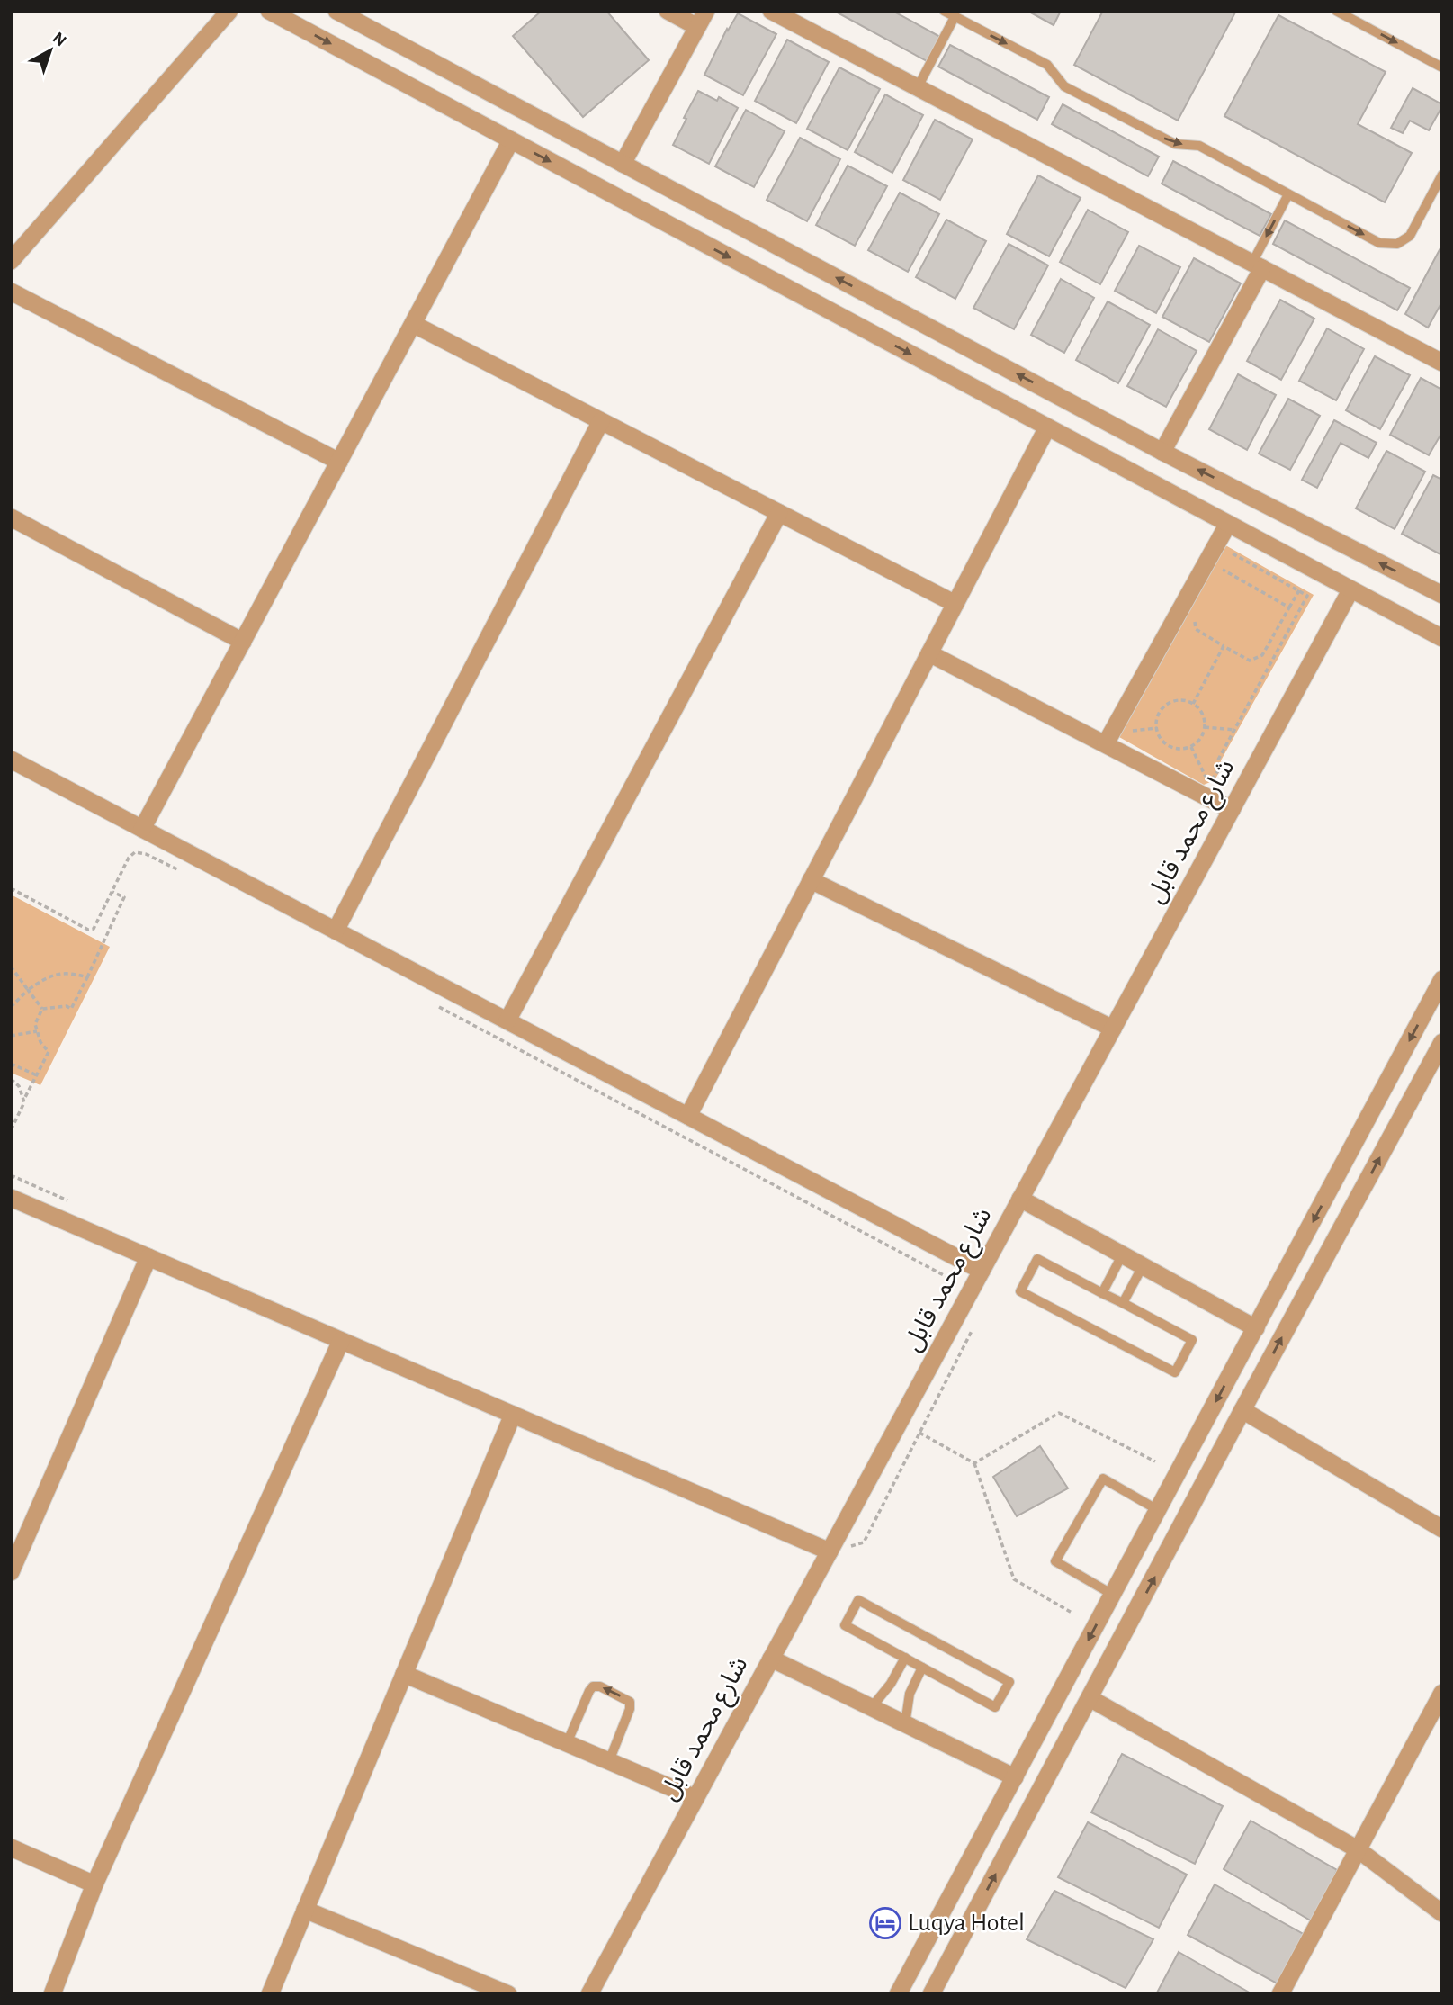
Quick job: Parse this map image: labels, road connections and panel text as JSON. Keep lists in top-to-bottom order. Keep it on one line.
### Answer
{"streets":{"street":["شارع محمد قابل"]},"places":{"hotel":["Luqya Hotel"]},"north":"top right"}
